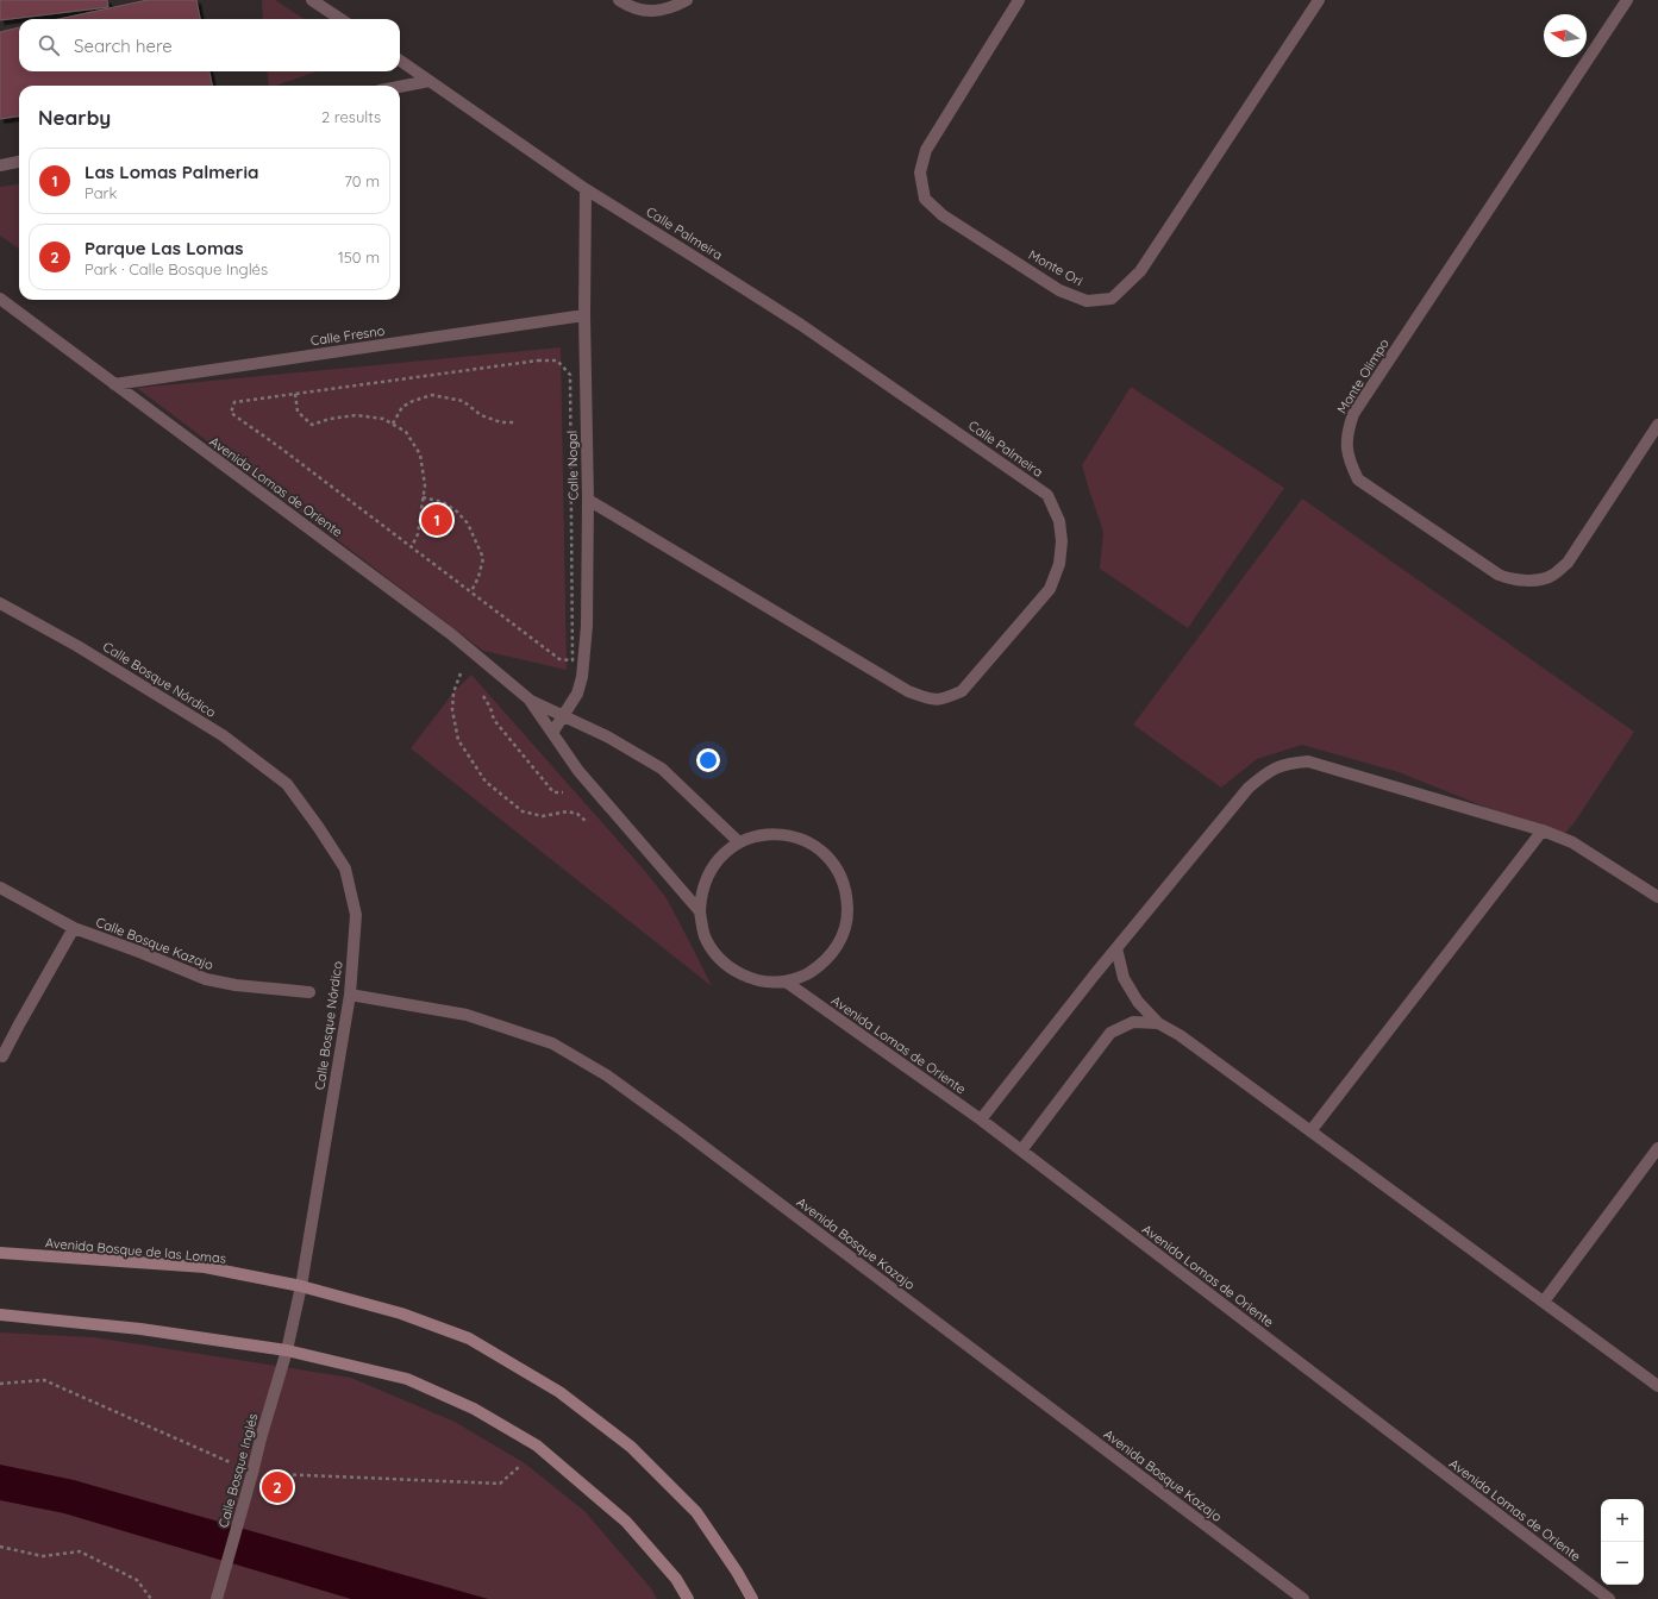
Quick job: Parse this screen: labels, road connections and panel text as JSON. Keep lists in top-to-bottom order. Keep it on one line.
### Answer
{"streets":{"street":["Calle Palmeira","Monte Ori","Calle Fresno","Monte Olimpo","Calle Nogal","Avenida Lomas de Oriente","Calle Bosque Nórdico","Calle Bosque Kazajo","Avenida Bosque Kazajo","Avenida Bosque de las Lomas","Calle Bosque Inglés"]},"crossings":[["Calle Palmeira","Calle Nogal"],["Calle Fresno","Calle Nogal"],["Calle Fresno","Avenida Lomas de Oriente"],["Calle Nogal","Avenida Lomas de Oriente"],["Calle Bosque Nórdico","Avenida Bosque Kazajo"],["Calle Bosque Nórdico","Avenida Bosque de las Lomas"],["Calle Bosque Nórdico","Calle Bosque Inglés"]],"north":"left","page":{"search":"Search here","heading":["Nearby","2 results"],"list":[{"mark":"1","name":"Las Lomas Palmeria","note":"Park","value":"70 m"},{"mark":"2","name":"Parque Las Lomas","note":"Park · Calle Bosque Inglés","value":"150 m"}],"pins":["1","2"],"map_buttons":["+","−"]}}
